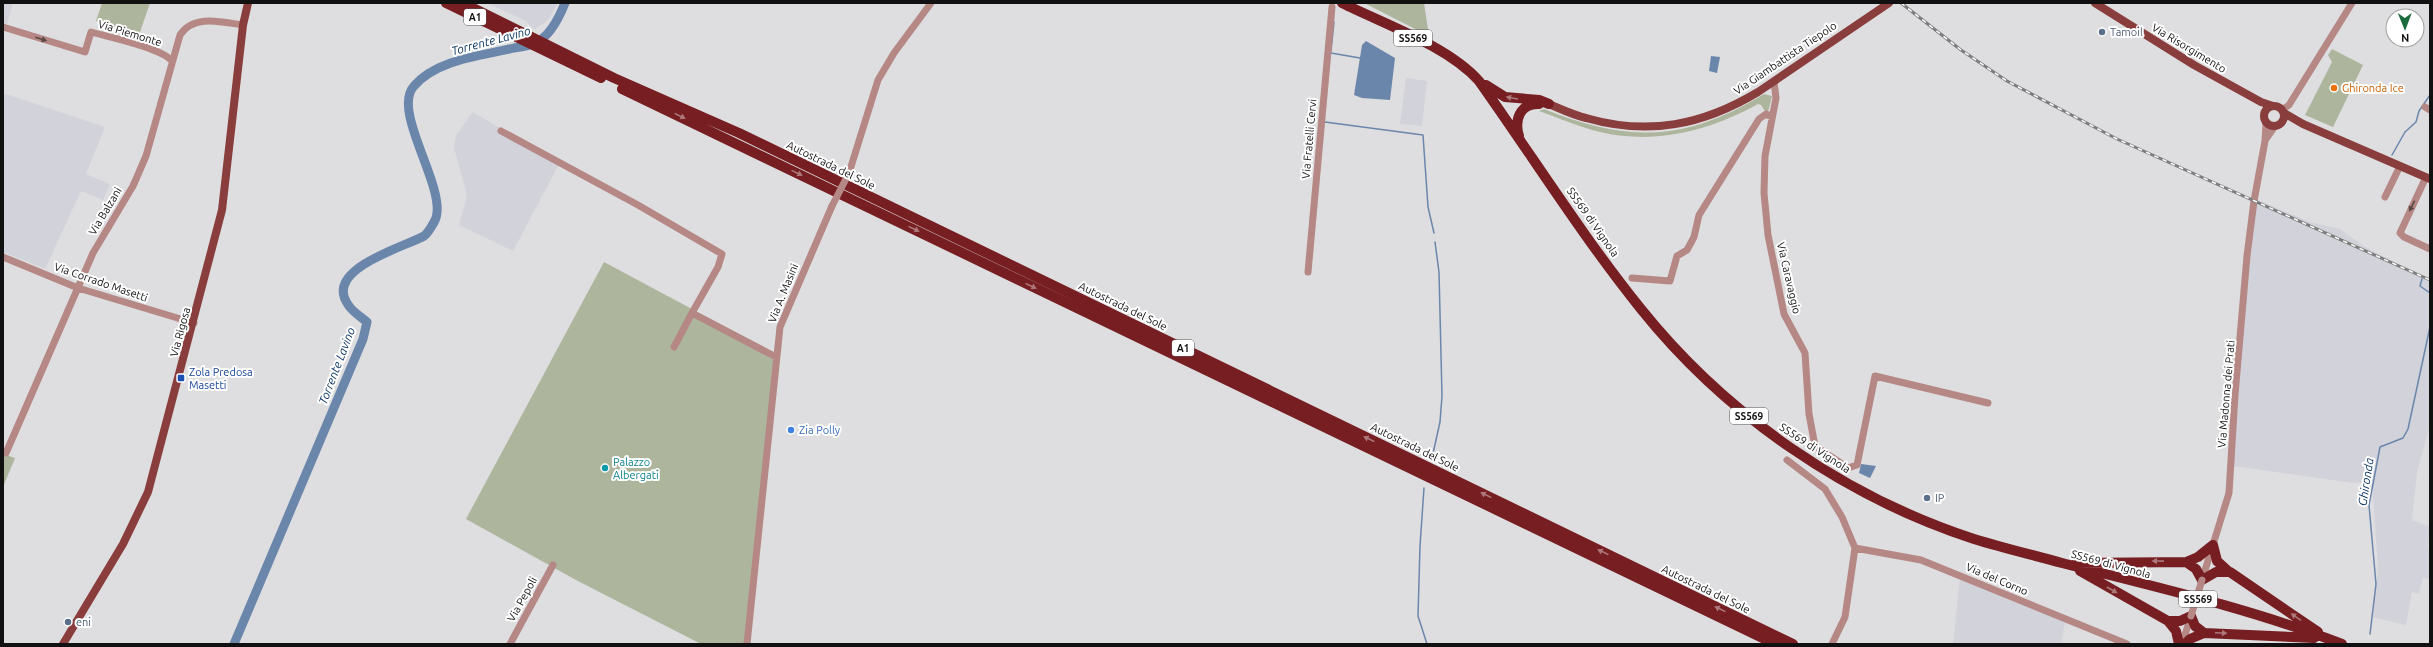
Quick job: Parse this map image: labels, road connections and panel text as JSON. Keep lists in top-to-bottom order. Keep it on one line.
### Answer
{"streets":{"highway":["A1","SS569","Autostrada del Sole","SS569 di Vignola"],"main road":["Via Risorgimento","Via Giambattista Tiepolo","Via Rigosa"],"street":["Via Piemonte","Via Fratelli Cervi","Via Balzani","Via Caravaggio","Via Corrado Masetti","Via A. Masini","Via Madonna dei Prati","Via del Corno","Via Pepoli"]},"crossings":[["Via Piemonte","Via Balzani"],["SS569","Via Giambattista Tiepolo"],["SS569","SS569 di Vignola"],["SS569","Via Madonna dei Prati"],["Via Risorgimento","Via Madonna dei Prati"],["Via Giambattista Tiepolo","Via Caravaggio"],["Via Balzani","Via Corrado Masetti"],["Via Balzani","Via Rigosa"],["Via Corrado Masetti","Via Rigosa"]],"one_way":["Via Piemonte"],"water":["Torrente Lavino","Ghironda"],"places":{"other":["Tamoil","Ghironda Ice","Zia Polly","Palazzo Albergati","IP","eni"],"transit":["Zola Predosa Masetti"]},"north":"bottom"}
